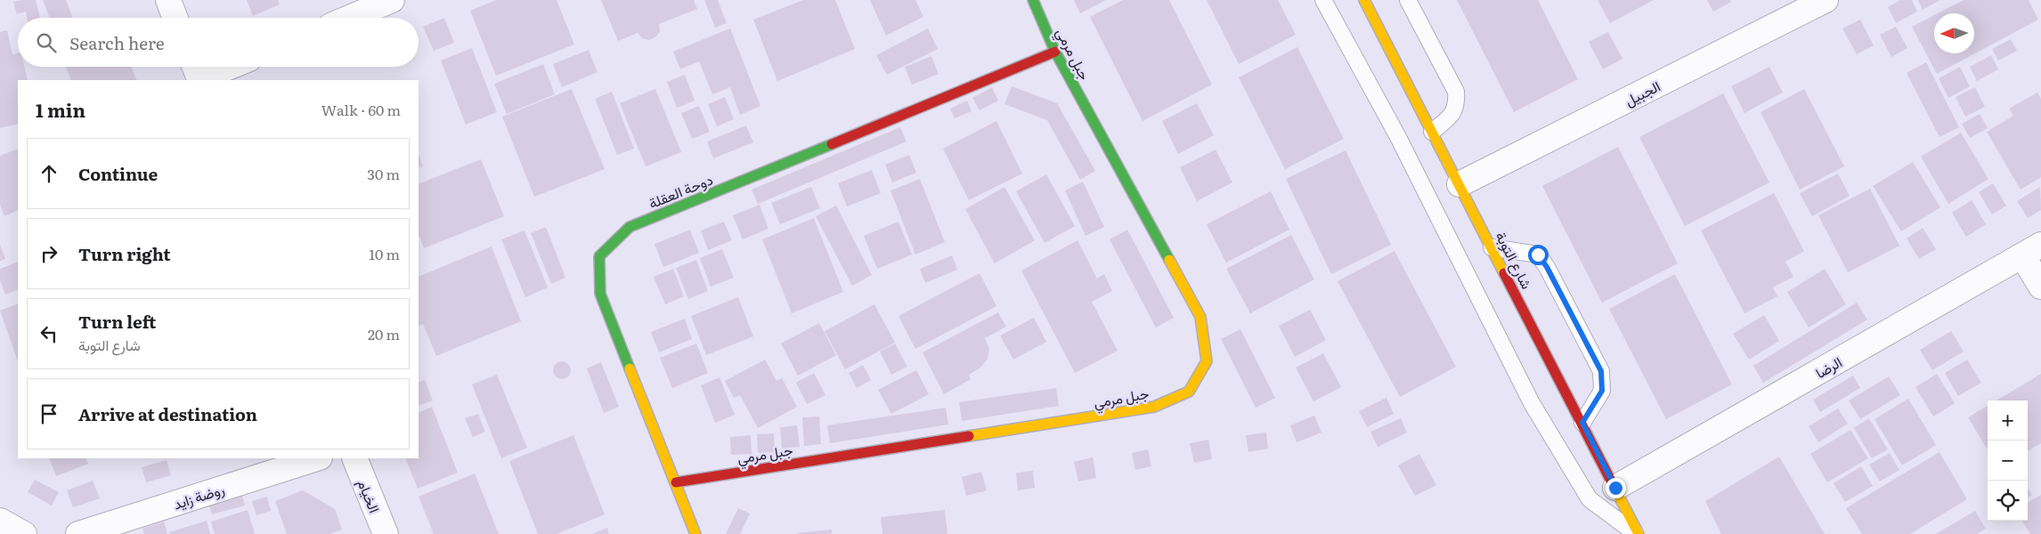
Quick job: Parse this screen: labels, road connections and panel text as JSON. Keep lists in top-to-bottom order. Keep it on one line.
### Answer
{"streets":{"street":["جبل مرمي","الجبيل","دوحة العقلة","شارع التوبة","الرضا","روضة زايد","الخيام"]},"crossings":[["جبل مرمي","دوحة العقلة"],["الجبيل","شارع التوبة"],["شارع التوبة","الرضا"]],"north":"left","page":{"search":"Search here","heading":["1 min","Walk · 60 m"],"list":[["Continue","30 m"],["Turn right","10 m"],["Turn left","شارع التوبة","20 m"],"Arrive at destination"],"map_buttons":["+","−"]}}
